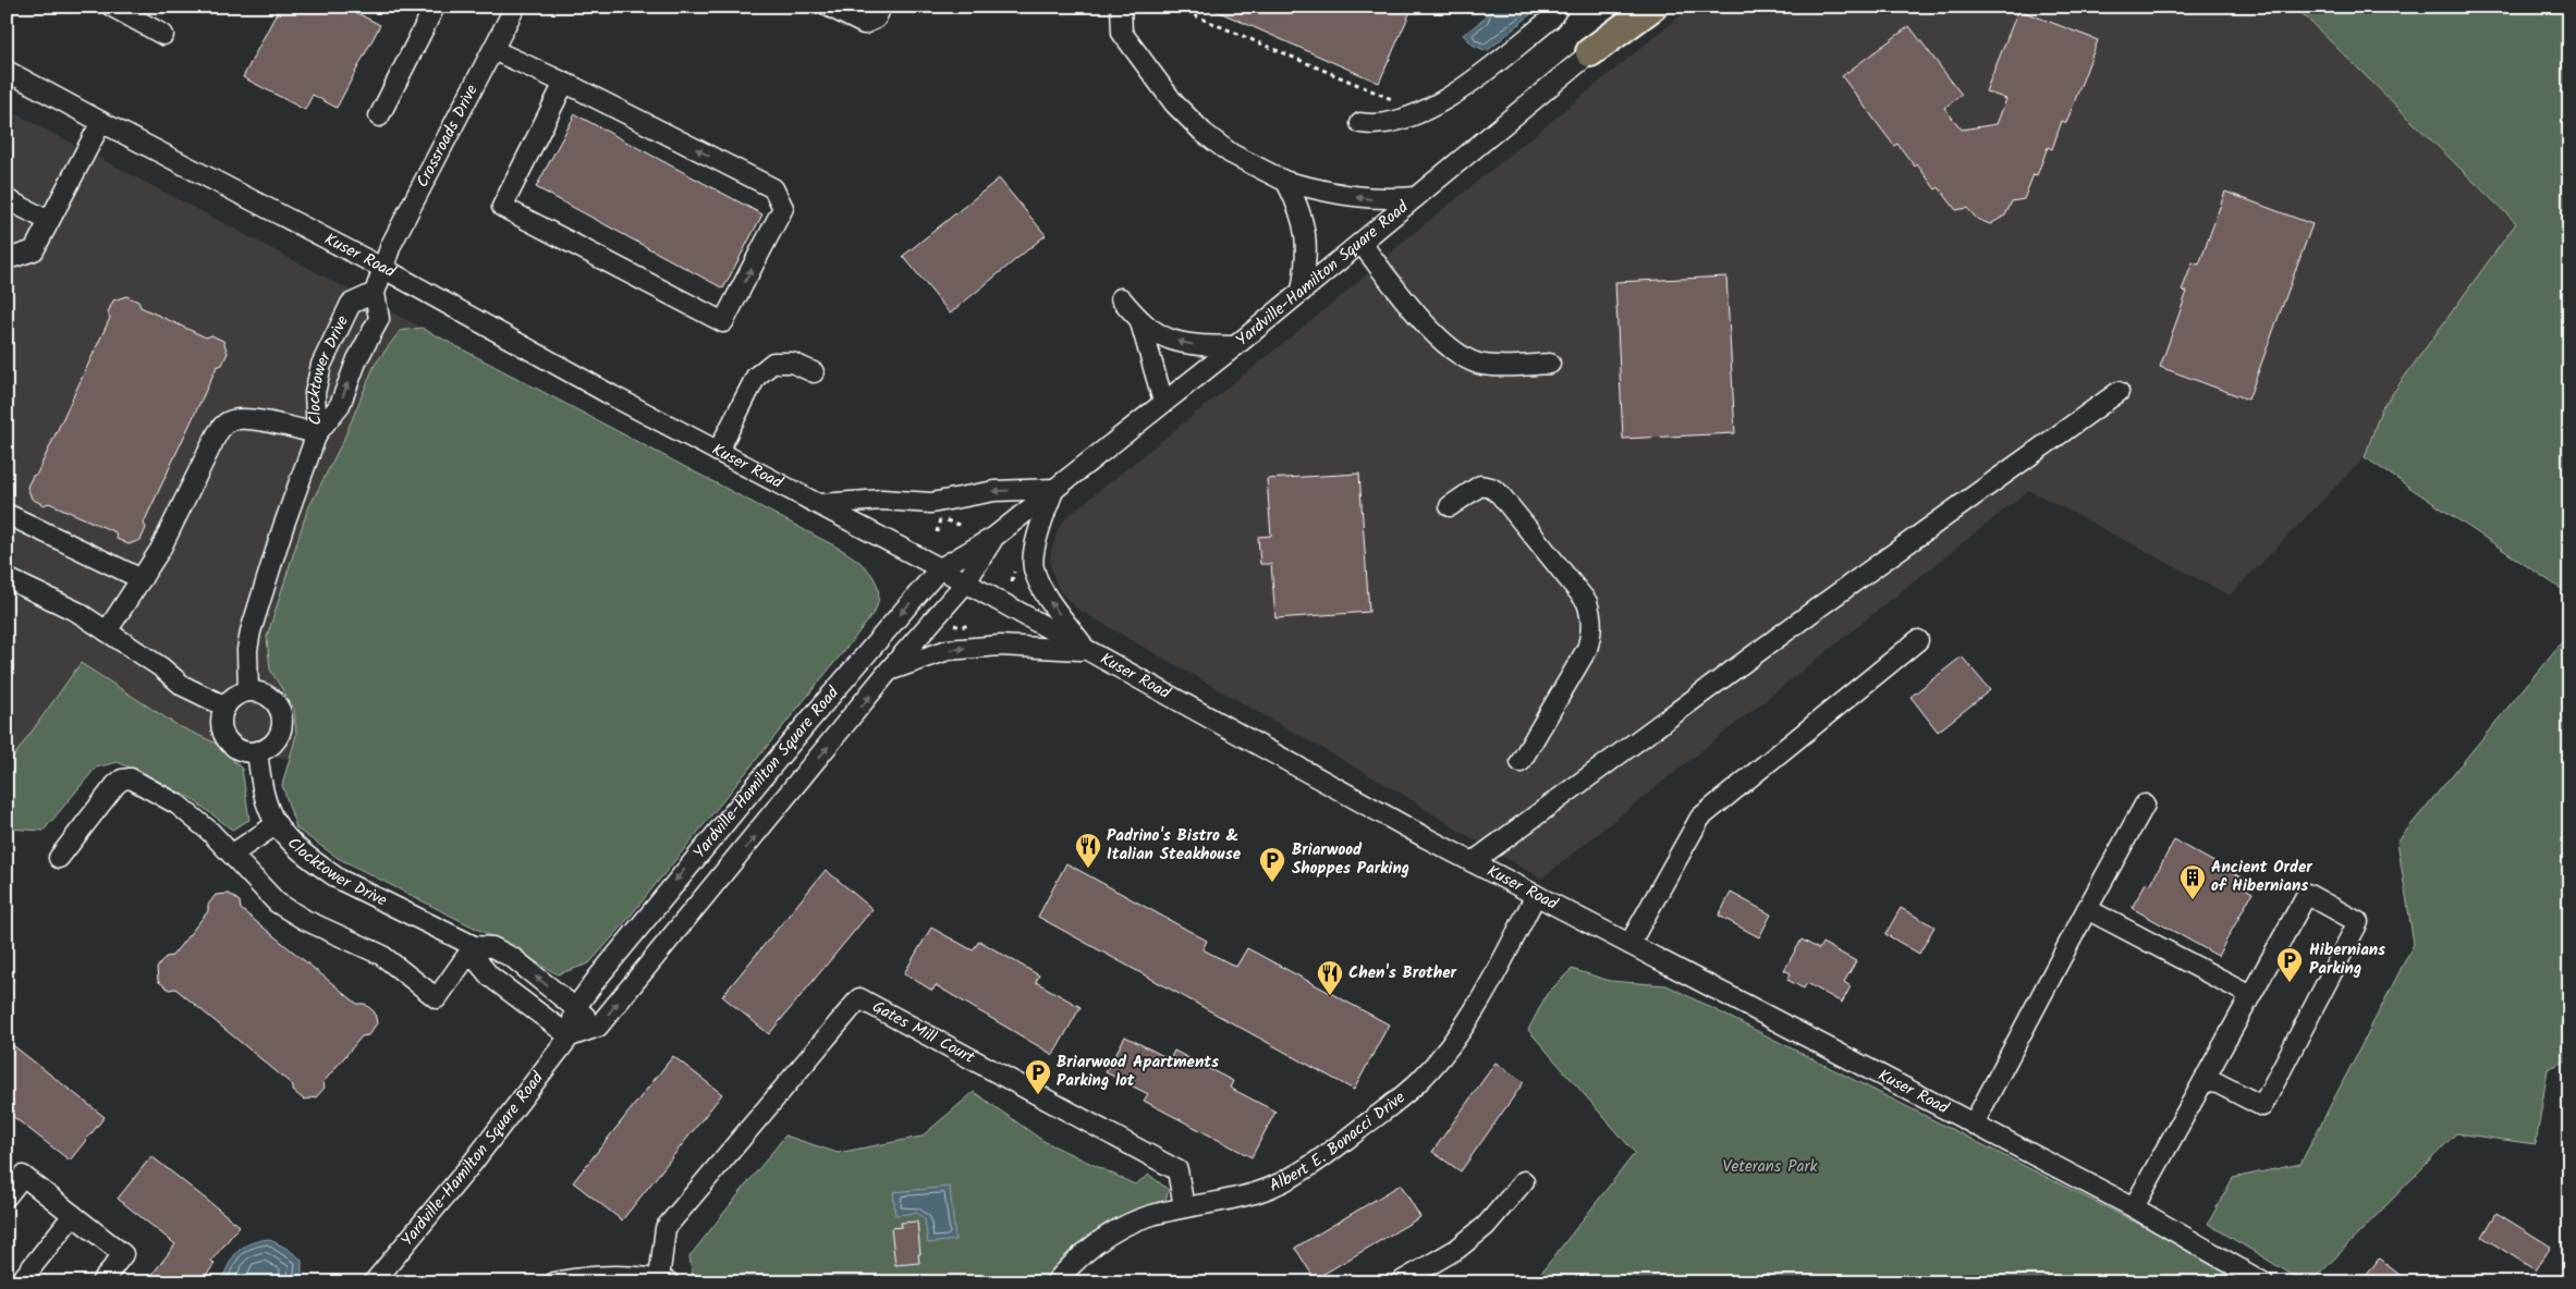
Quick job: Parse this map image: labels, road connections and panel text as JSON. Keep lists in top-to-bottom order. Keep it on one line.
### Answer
{"streets":{"street":["Crossroads Drive","Kuser Road","Yardville-Hamilton Square Road","Clocktower Drive","Gates Mill Court","Albert E. Bonacci Drive"]},"crossings":[["Crossroads Drive","Kuser Road"],["Kuser Road","Yardville-Hamilton Square Road"],["Kuser Road","Albert E. Bonacci Drive"],["Yardville-Hamilton Square Road","Clocktower Drive"],["Gates Mill Court","Albert E. Bonacci Drive"]],"parks":["Veterans Park"],"places":{"restaurant":["Padrino's Bistro & Italian Steakhouse","Chen's Brother"],"parking":["Briarwood Shoppes Parking","Hibernians Parking","Briarwood Apartments Parking lot"],"building":["Ancient Order of Hibernians"]}}
